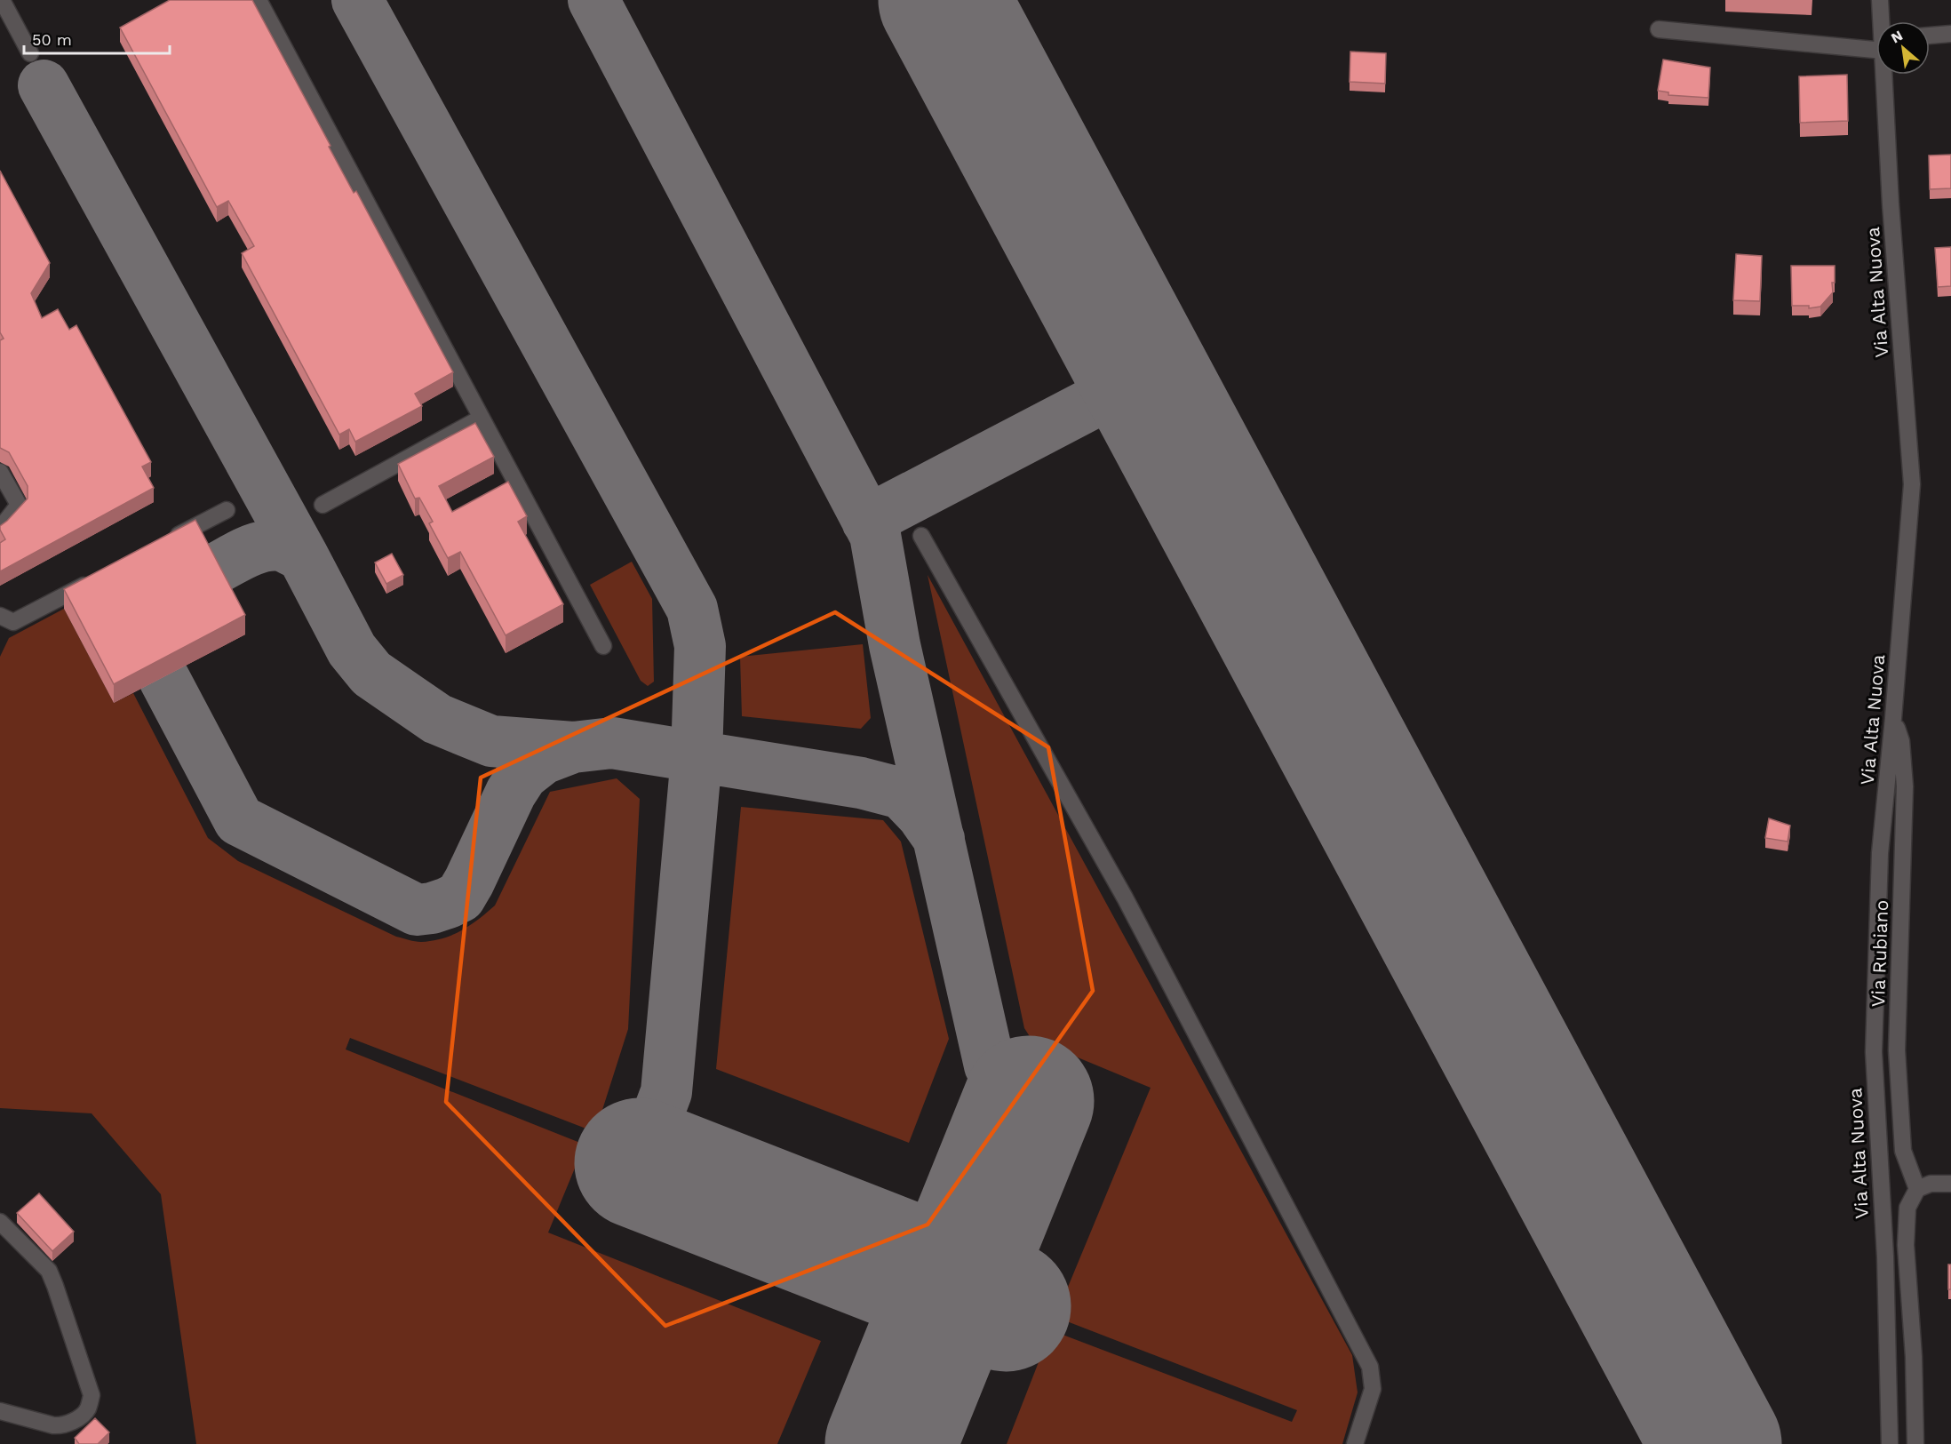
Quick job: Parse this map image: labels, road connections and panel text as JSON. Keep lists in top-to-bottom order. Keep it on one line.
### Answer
{"streets":{"street":["Via Alta Nuova","Via Rubiano"]},"crossings":[["Via Alta Nuova","Via Rubiano"]],"scale_bar":"50 m","north":"top left"}
